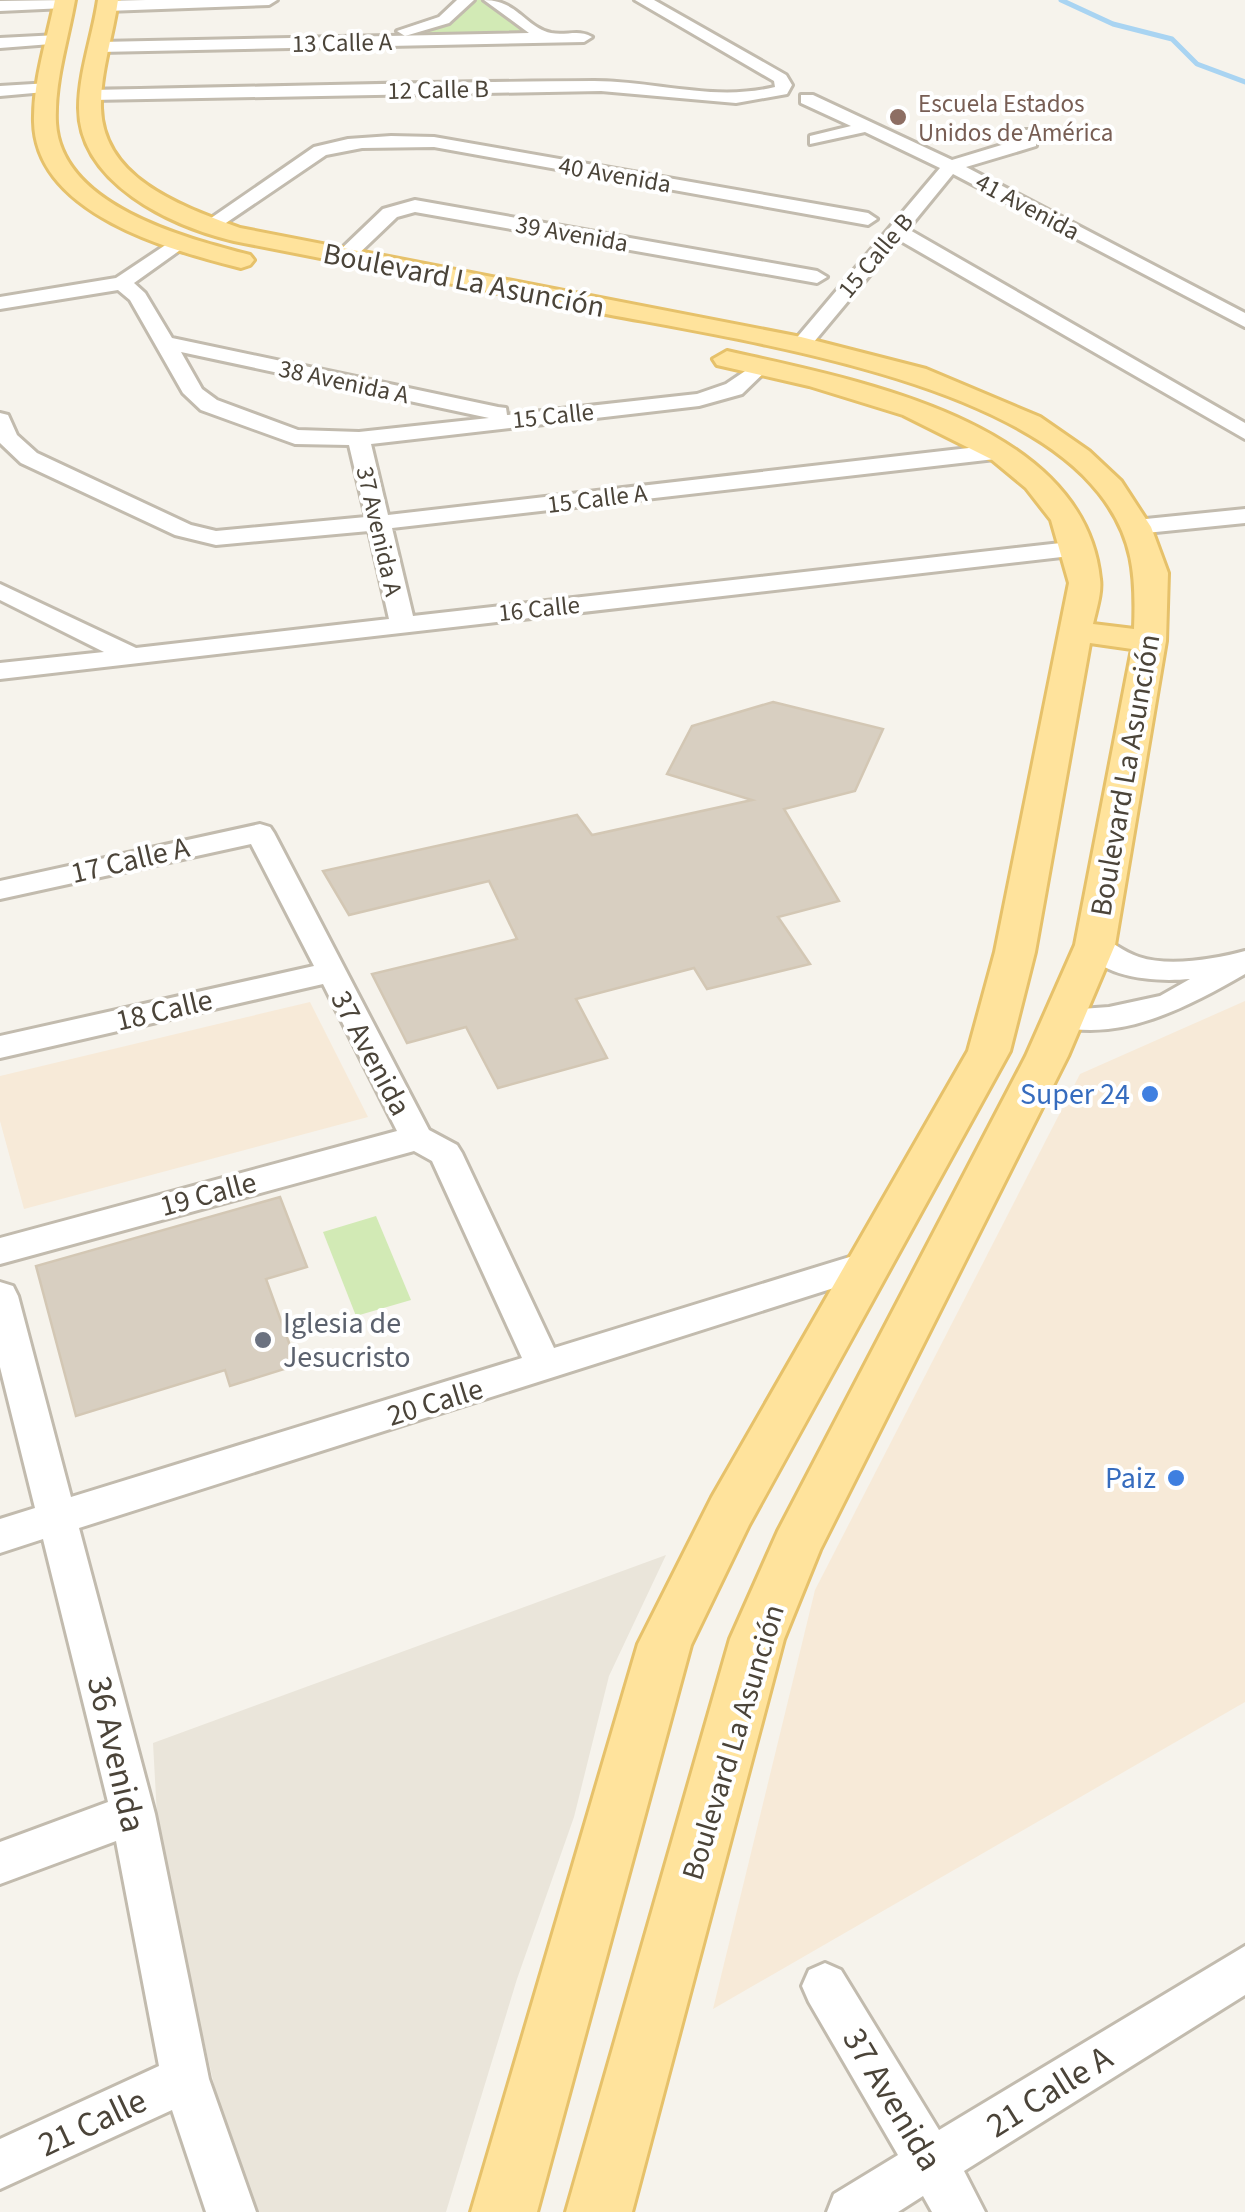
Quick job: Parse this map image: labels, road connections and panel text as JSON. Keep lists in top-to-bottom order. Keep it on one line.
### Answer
{"streets":{"main road":["Boulevard La Asunción"],"street":["13 Calle A","12 Calle B","40 Avenida","41 Avenida","39 Avenida","15 Calle B","38 Avenida A","15 Calle","15 Calle A","37 Avenida A","16 Calle","17 Calle A","18 Calle","37 Avenida","19 Calle","20 Calle","36 Avenida","21 Calle A","21 Calle"]},"crossings":[["13 Calle A","12 Calle B"],["13 Calle A","Boulevard La Asunción"],["12 Calle B","Boulevard La Asunción"],["40 Avenida","Boulevard La Asunción"],["41 Avenida","15 Calle B"],["39 Avenida","Boulevard La Asunción"],["15 Calle B","Boulevard La Asunción"],["Boulevard La Asunción","15 Calle"],["Boulevard La Asunción","15 Calle A"],["Boulevard La Asunción","16 Calle"],["Boulevard La Asunción","20 Calle"],["38 Avenida A","15 Calle"],["15 Calle","37 Avenida A"],["15 Calle A","37 Avenida A"],["37 Avenida A","16 Calle"],["17 Calle A","37 Avenida"],["18 Calle","37 Avenida"],["37 Avenida","19 Calle"],["37 Avenida","20 Calle"],["37 Avenida","21 Calle A"],["20 Calle","36 Avenida"],["36 Avenida","21 Calle"]],"places":["Escuela Estados Unidos de América","Super 24","Iglesia de Jesucristo","Paiz"]}
